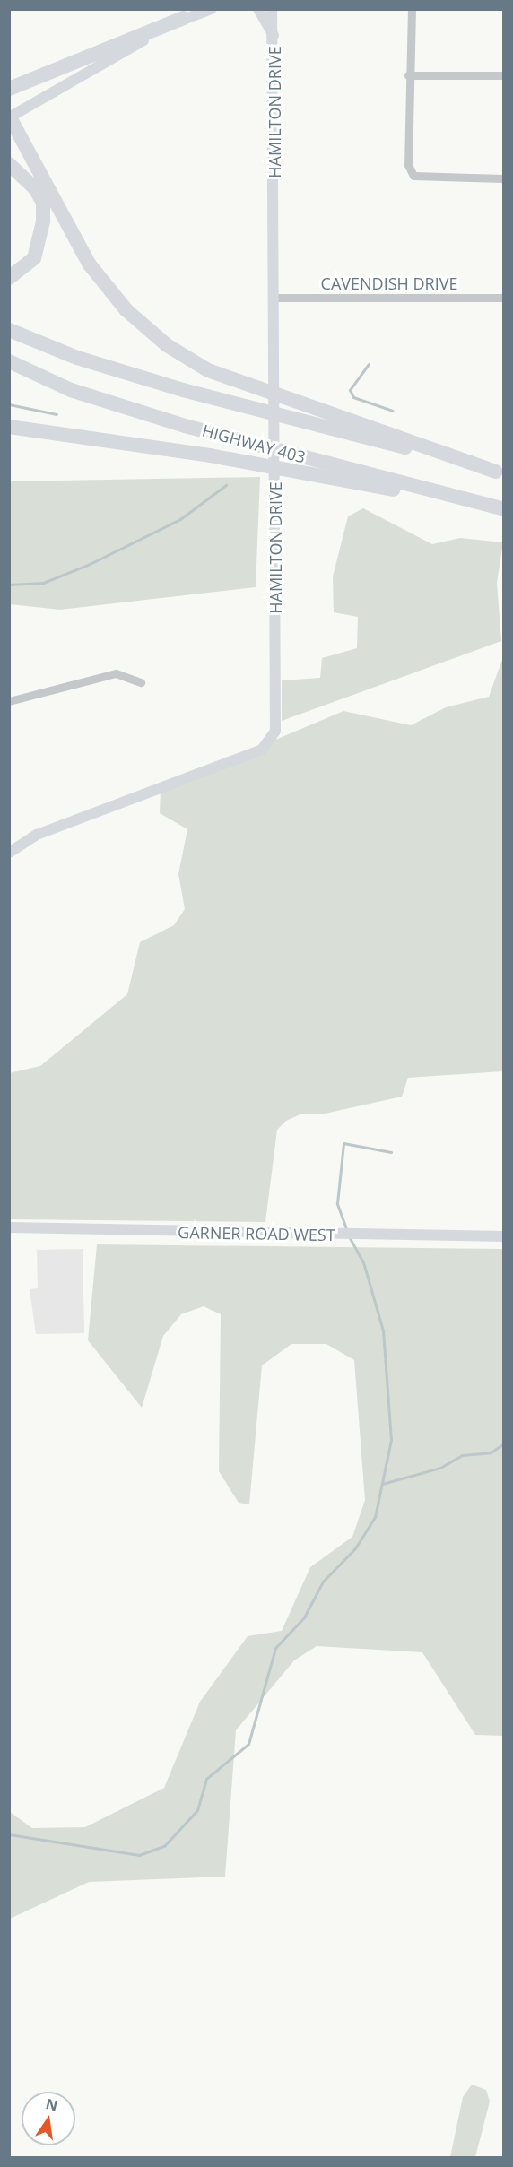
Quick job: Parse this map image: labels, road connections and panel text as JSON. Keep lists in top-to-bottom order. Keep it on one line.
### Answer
{"streets":{"highway":["HIGHWAY 403"],"street":["HAMILTON DRIVE","CAVENDISH DRIVE","GARNER ROAD WEST"]},"crossings":[["HAMILTON DRIVE","CAVENDISH DRIVE"]],"north":"top"}
